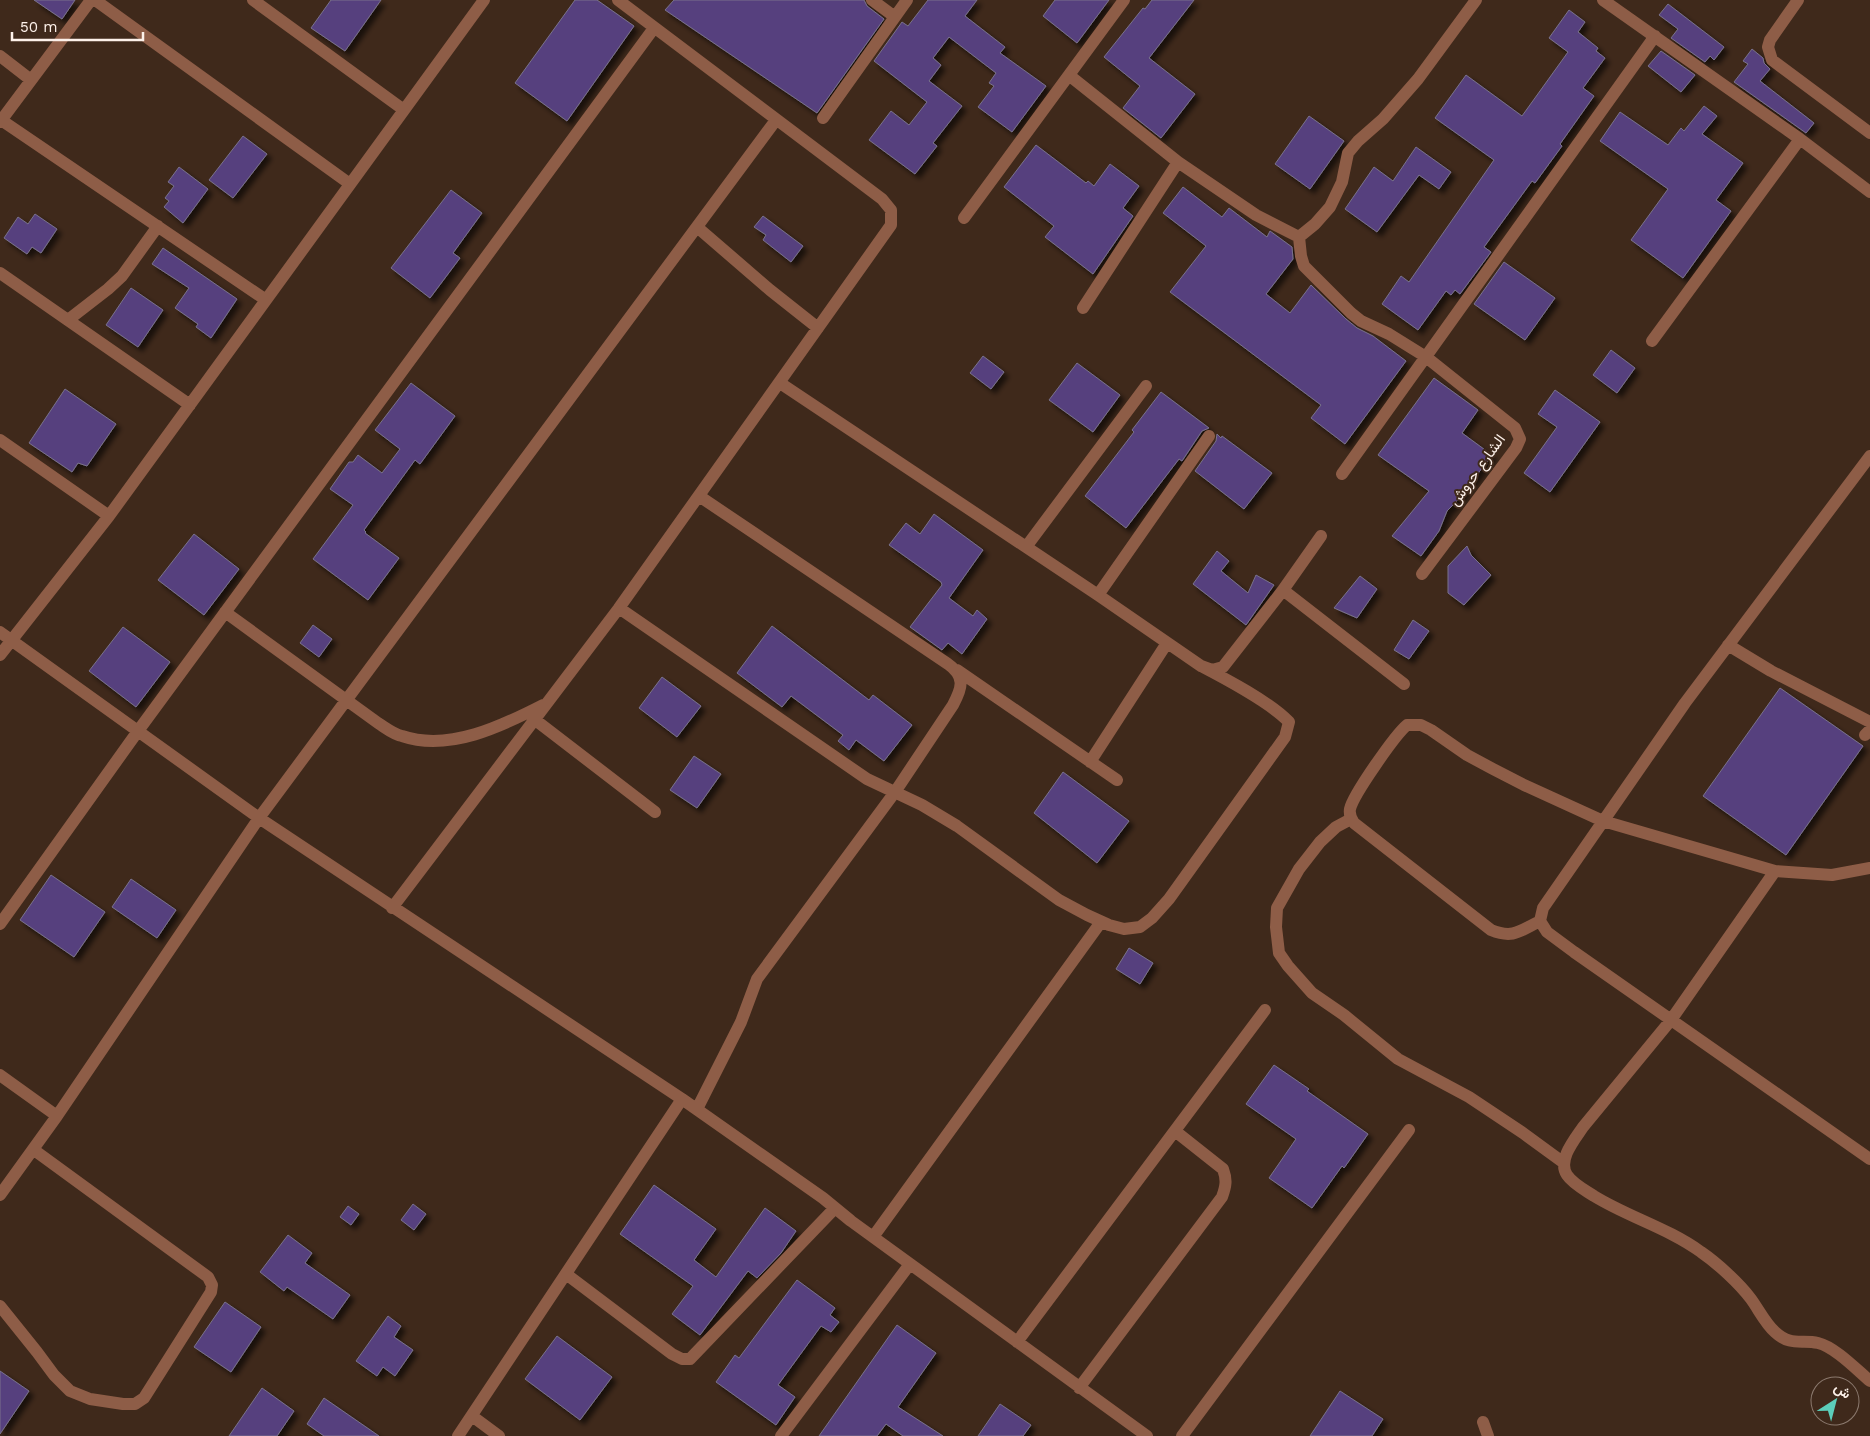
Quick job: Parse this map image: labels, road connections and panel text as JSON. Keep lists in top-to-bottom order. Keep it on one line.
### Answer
{"streets":{"street":["الشارع حروش"]},"scale_bar":"50 m","north":"top right"}
